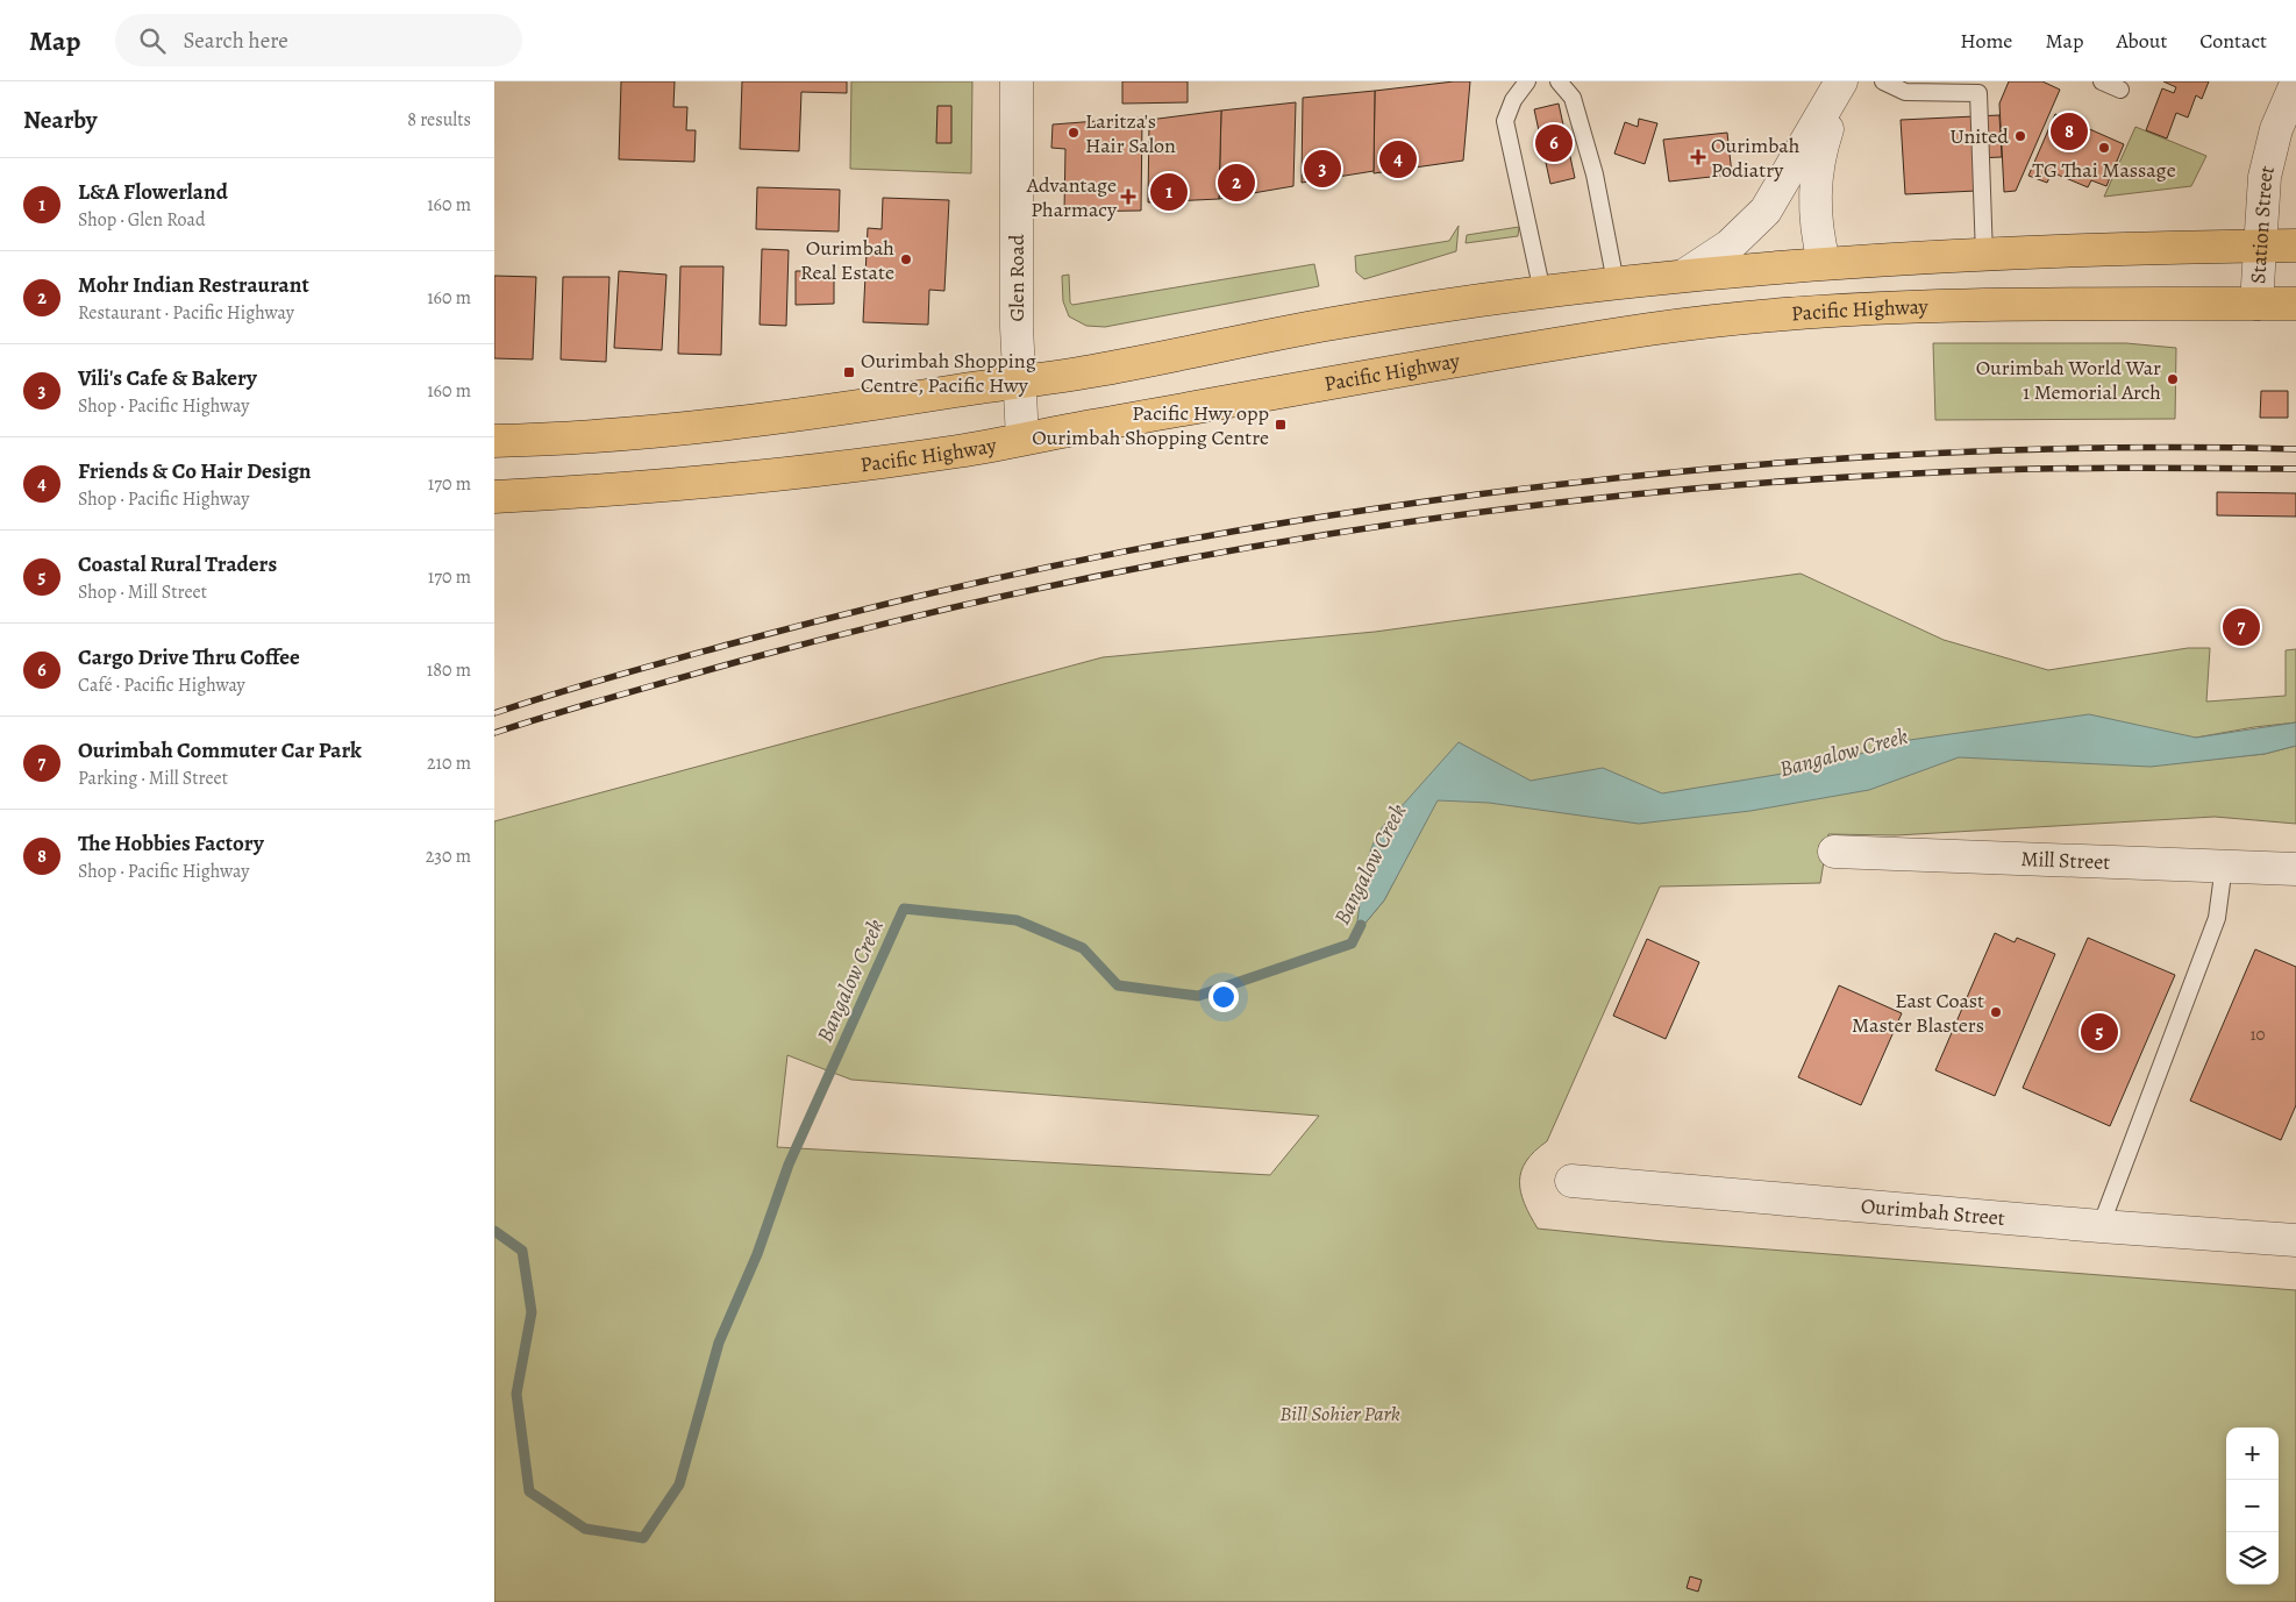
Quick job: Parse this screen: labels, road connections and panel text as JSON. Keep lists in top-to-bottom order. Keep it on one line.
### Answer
{"streets":{"main road":["Pacific Highway"],"street":["Station Street","Glen Road","Mill Street","Ourimbah Street"]},"crossings":[["Station Street","Pacific Highway"],["Glen Road","Pacific Highway"]],"water":["Bangalow Creek"],"parks":["Bill Sohier Park"],"places":{"other":["Laritza's Hair Salon","United","TG Thai Massage","Ourimbah Real Estate","Ourimbah World War 1 Memorial Arch","East Coast Master Blasters"],"health":["Ourimbah Podiatry","Advantage Pharmacy"],"transit":["Ourimbah Shopping Centre, Pacific Hwy","Pacific Hwy opp Ourimbah Shopping Centre"]},"house_numbers":["10"],"page":{"header":"Map","search":"Search here","nav":["Home","Map","About","Contact"],"heading":["Nearby","8 results"],"pins":["8","6","4","3","2","1","7","5"],"list":[{"mark":"1","name":"L&A Flowerland","note":"Shop · Glen Road","value":"160 m"},{"mark":"2","name":"Mohr Indian Restraurant","note":"Restaurant · Pacific Highway","value":"160 m"},{"mark":"3","name":"Vili's Cafe & Bakery","note":"Shop · Pacific Highway","value":"160 m"},{"mark":"4","name":"Friends & Co Hair Design","note":"Shop · Pacific Highway","value":"170 m"},{"mark":"5","name":"Coastal Rural Traders","note":"Shop · Mill Street","value":"170 m"},{"mark":"6","name":"Cargo Drive Thru Coffee","note":"Café · Pacific Highway","value":"180 m"},{"mark":"7","name":"Ourimbah Commuter Car Park","note":"Parking · Mill Street","value":"210 m"},{"mark":"8","name":"The Hobbies Factory","note":"Shop · Pacific Highway","value":"230 m"}],"map_buttons":["+","−"]}}
